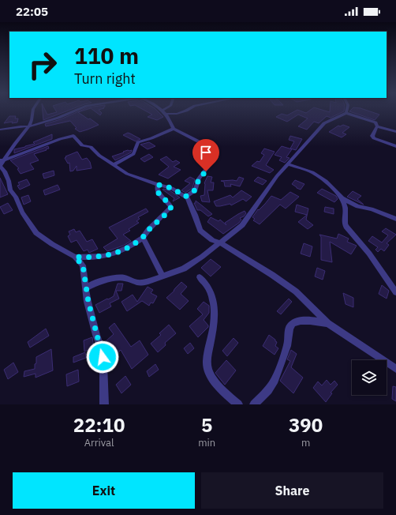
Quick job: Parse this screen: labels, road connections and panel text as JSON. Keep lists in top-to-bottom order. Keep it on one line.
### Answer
{"page":{"status":"22:05","turn":["110 m","Turn right"],"eta":["22:10","Arrival","5","min","390","m"],"buttons":["Exit","Share"]}}
